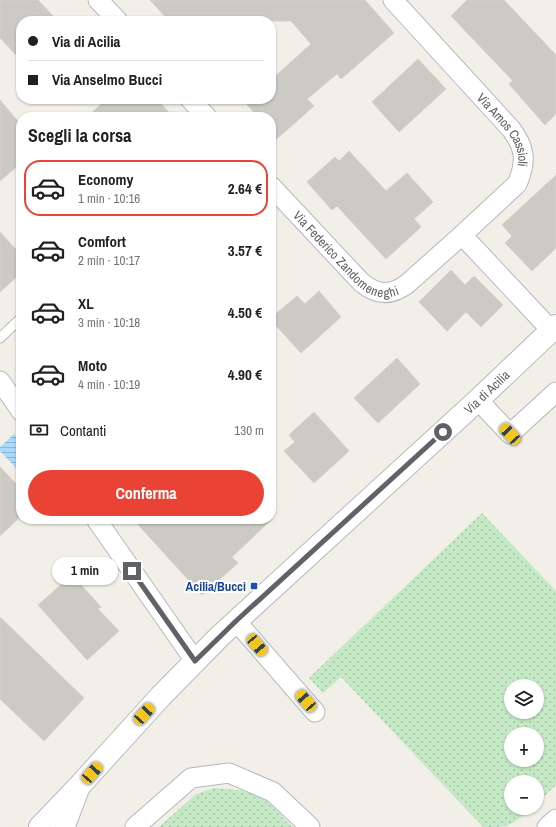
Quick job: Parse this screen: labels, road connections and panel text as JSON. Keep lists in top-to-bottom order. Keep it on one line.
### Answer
{"streets":{"street":["Via Amos Cassioli","Via Federico Zandomeneghi","Via di Acilia"]},"crossings":[["Via Amos Cassioli","Via Federico Zandomeneghi"]],"places":{"transit":["Acilia/Bucci"]},"page":{"banner":["Via di Acilia","Via Anselmo Bucci"],"heading":"Scegli la corsa","list":[{"name":"Economy","note":"1 min · 10:16","value":"2.64 €"},{"name":"Comfort","note":"2 min · 10:17","value":"3.57 €"},{"name":"XL","note":"3 min · 10:18","value":"4.50 €"},{"name":"Moto","note":"4 min · 10:19","value":"4.90 €"}],"pay":["Contanti","130 m"],"buttons":"Conferma","bubble":"1 min","map_buttons":["+","−"]}}
